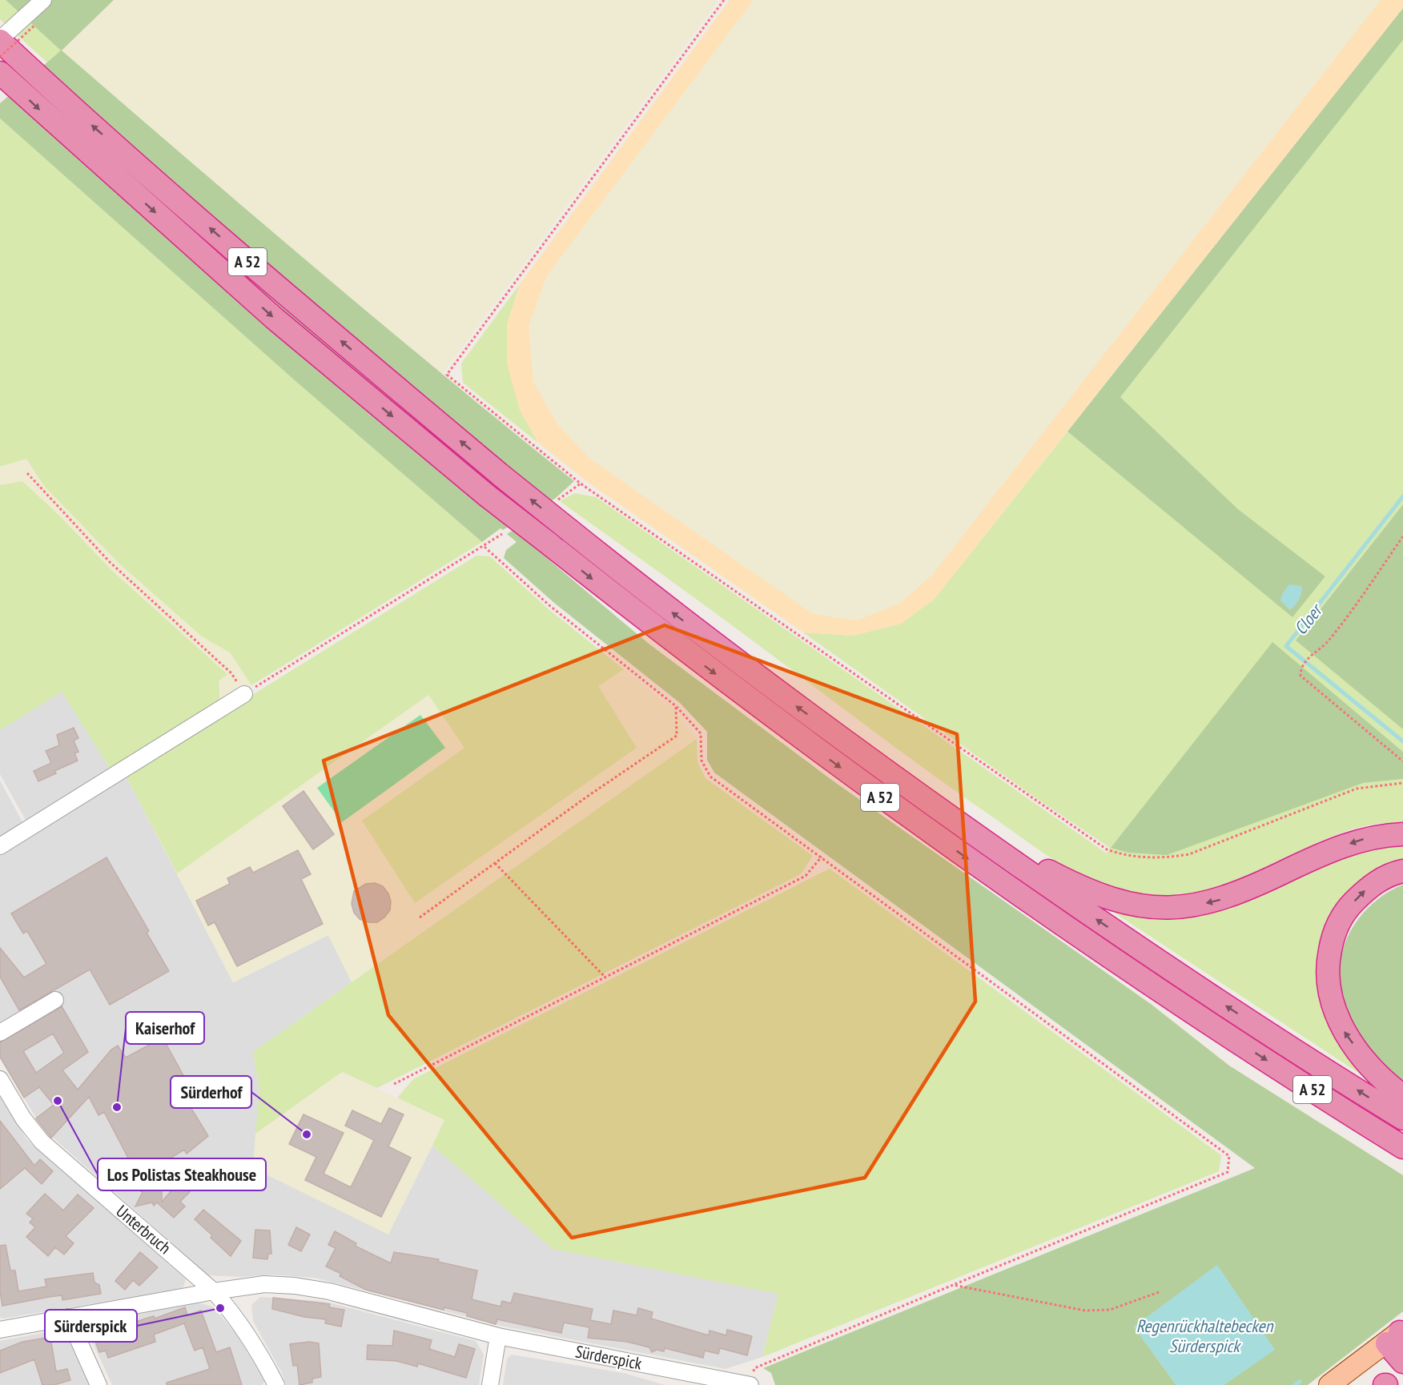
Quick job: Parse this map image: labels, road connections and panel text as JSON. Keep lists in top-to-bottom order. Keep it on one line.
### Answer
{"streets":{"highway":["A 52"],"street":["Unterbruch","Sürderspick"]},"crossings":[["Unterbruch","Sürderspick"]],"water":["Cloer","Regenrückhaltebecken Sürderspick"],"places":["Los Polistas Steakhouse","Kaiserhof","Sürderhof","Sürderspick"]}
